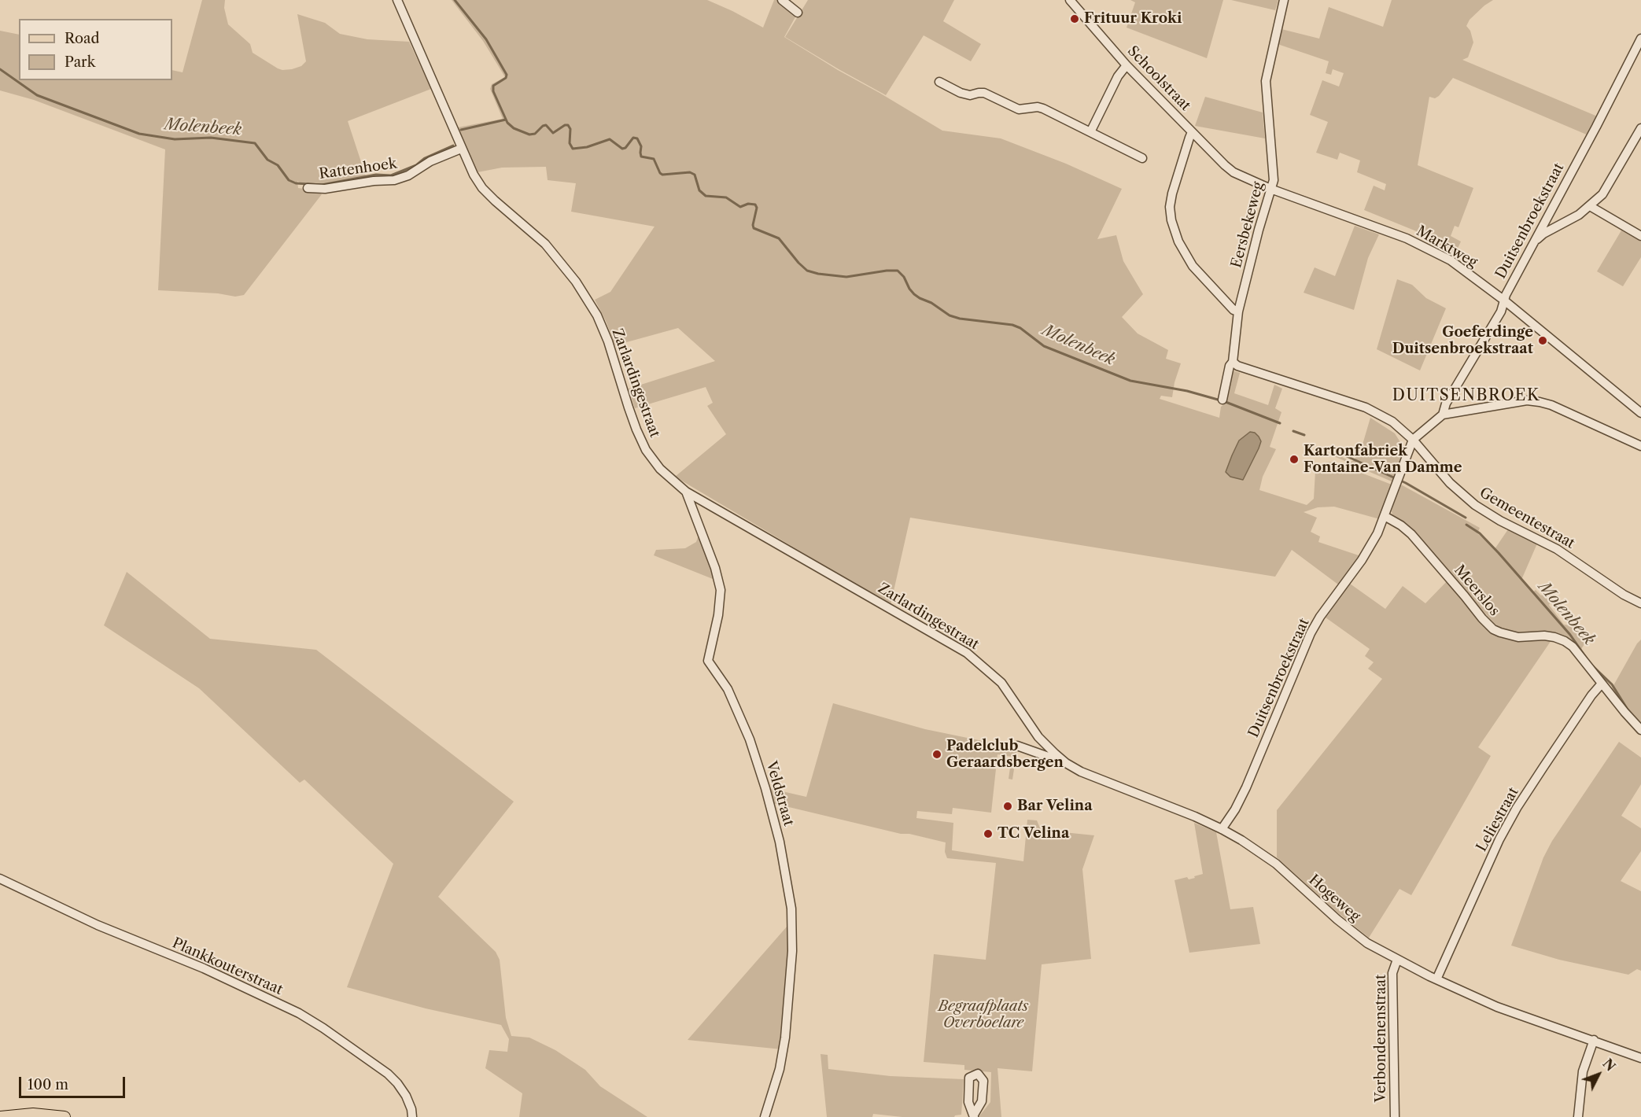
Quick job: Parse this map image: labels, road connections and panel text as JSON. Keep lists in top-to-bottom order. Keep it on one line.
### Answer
{"streets":{"street":["Schoolstraat","Rattenhoek","Duitsenbroekstraat","Eersbekeweg","Marktweg","Zarlardingestraat","Gemeentestraat","Meerslos","Veldstraat","Leliestraat","Hogeweg","Plankkouterstraat","Verbondenenstraat"]},"crossings":[["Schoolstraat","Marktweg"],["Rattenhoek","Zarlardingestraat"],["Duitsenbroekstraat","Marktweg"],["Duitsenbroekstraat","Gemeentestraat"],["Duitsenbroekstraat","Meerslos"],["Duitsenbroekstraat","Hogeweg"],["Eersbekeweg","Marktweg"],["Eersbekeweg","Gemeentestraat"],["Zarlardingestraat","Veldstraat"],["Zarlardingestraat","Hogeweg"],["Meerslos","Leliestraat"],["Leliestraat","Hogeweg"],["Hogeweg","Verbondenenstraat"]],"districts":["DUITSENBROEK"],"water":["Molenbeek"],"parks":["Begraafplaats Overboelare"],"places":["Frituur Kroki","Goeferdinge Duitsenbroekstraat","Kartonfabriek Fontaine-Van Damme","Padelclub Geraardsbergen","Bar Velina","TC Velina"],"legend":["Road","Park"],"scale_bar":"100 m","north":"top right"}
